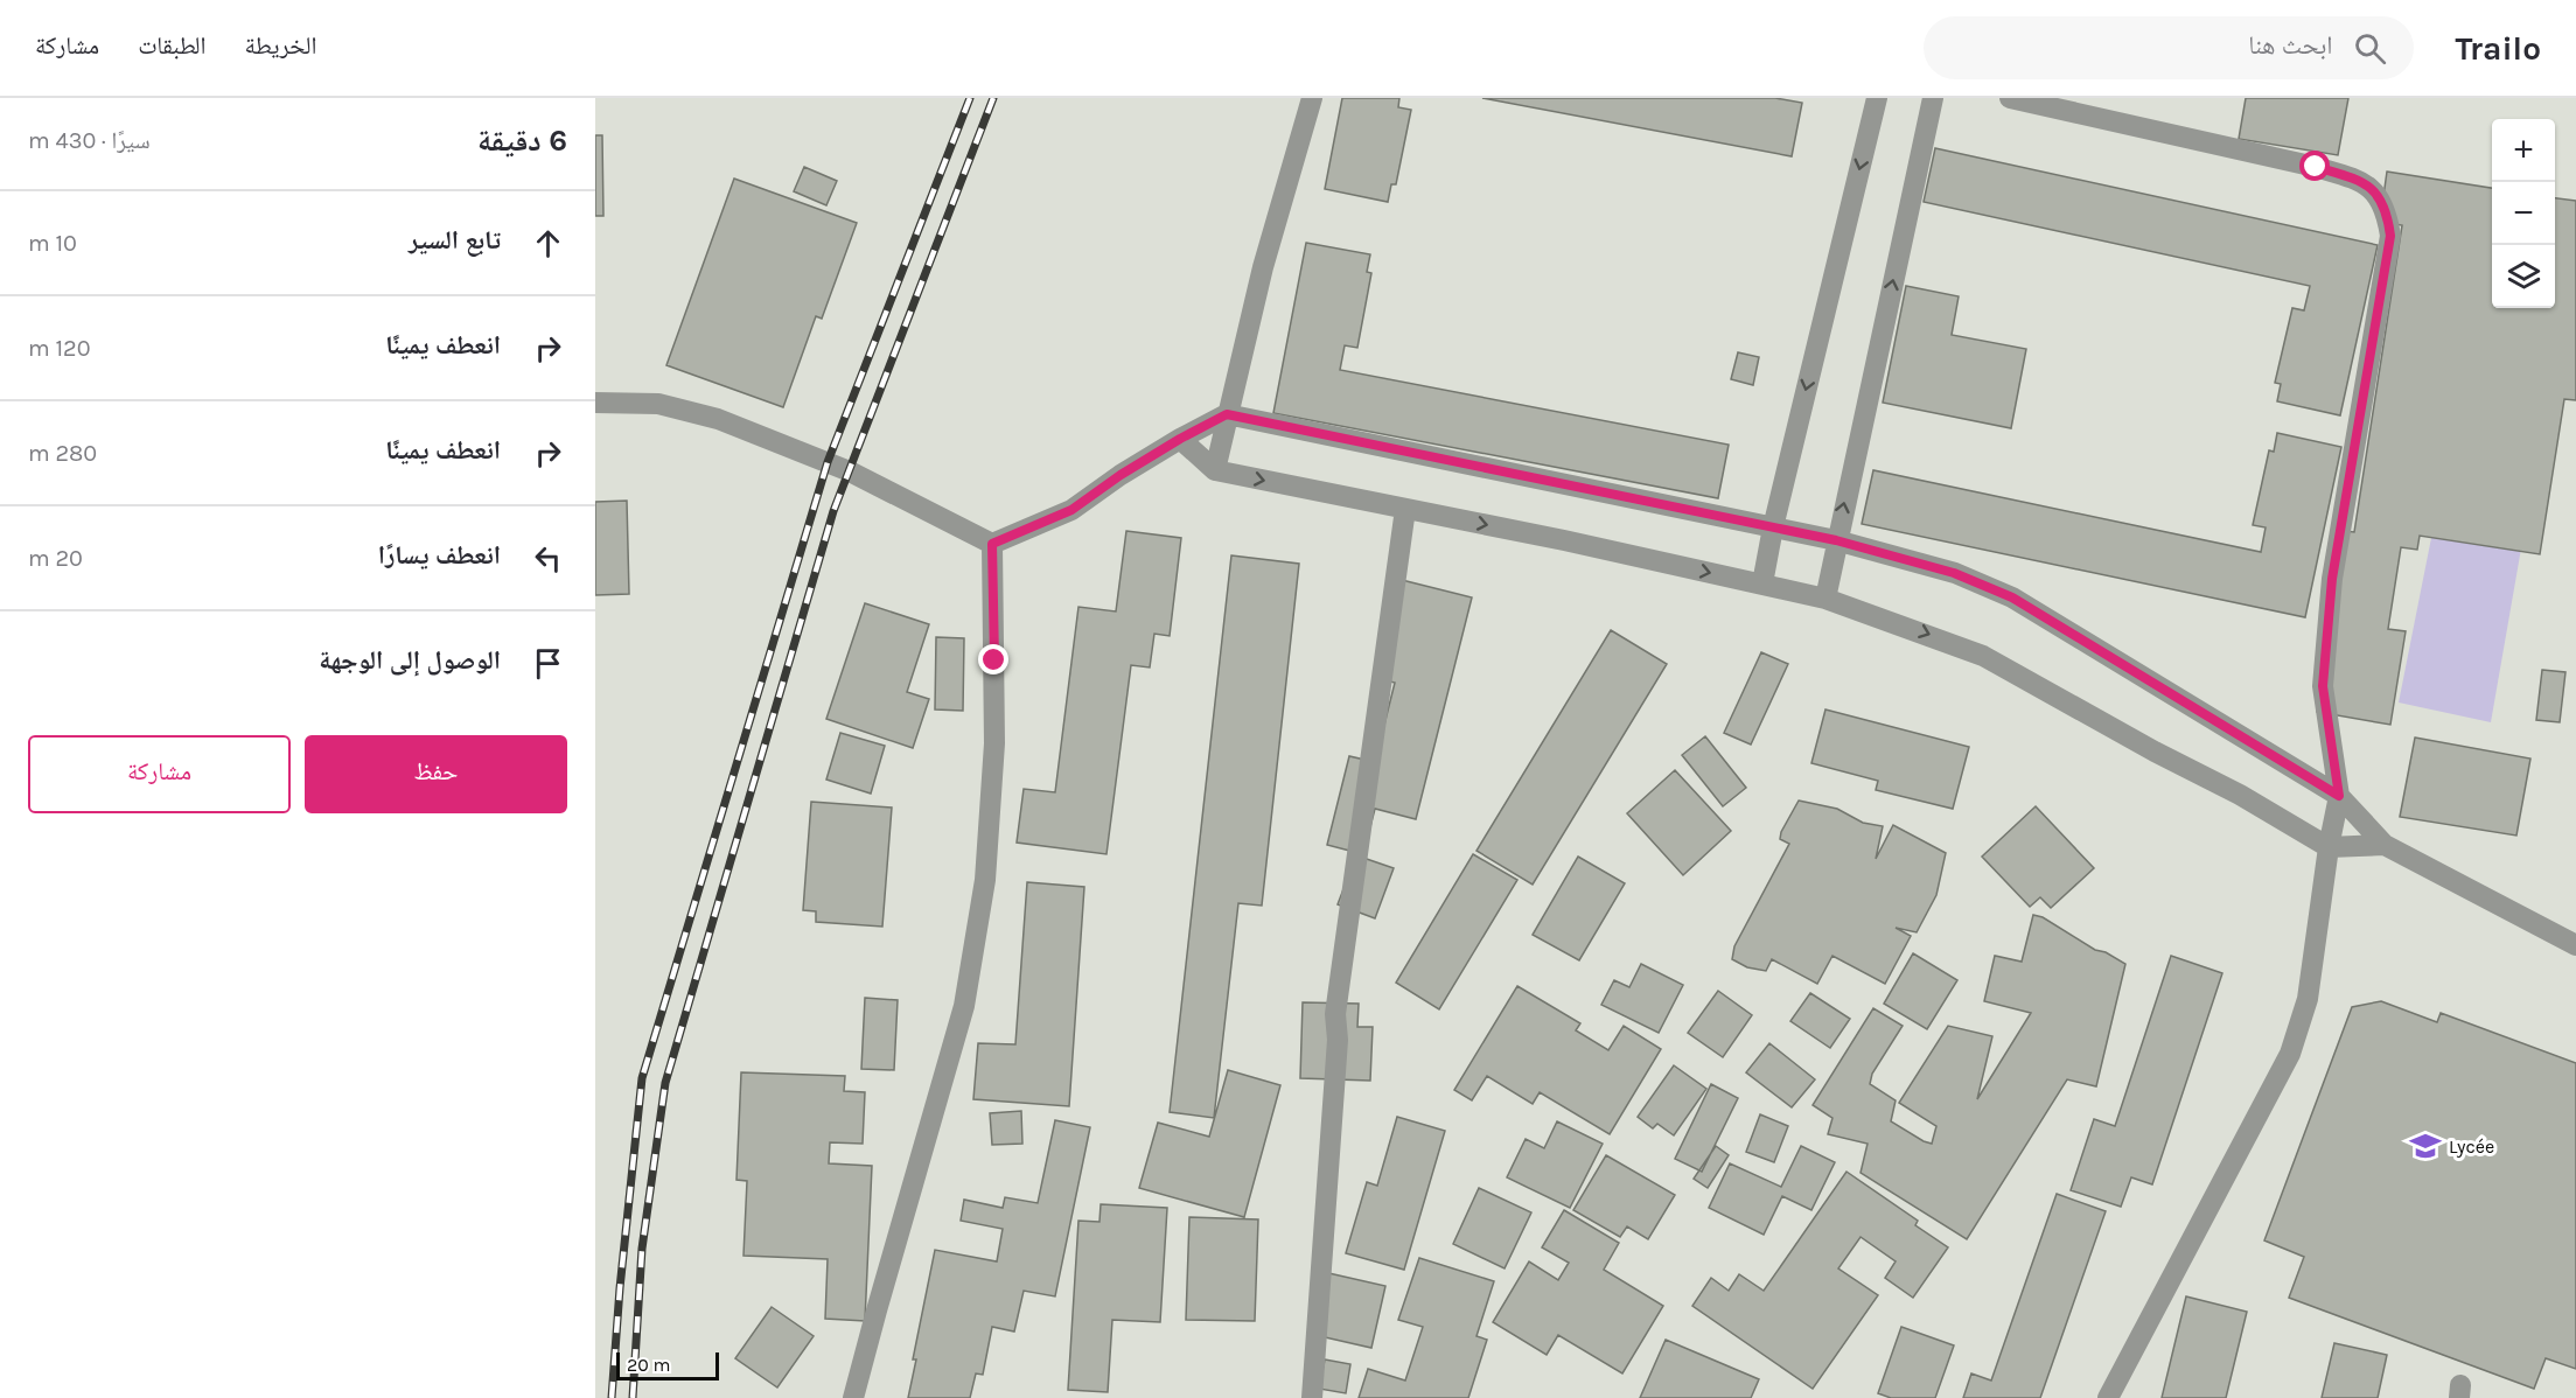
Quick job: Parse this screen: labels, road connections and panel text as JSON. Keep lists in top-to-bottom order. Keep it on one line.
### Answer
{"places":{"school or university":["Lycée"]},"scale_bar":"20 m","page":{"header":"Trailo","search":"ابحث هنا","nav":["الخريطة","الطبقات","مشاركة"],"heading":["6 دقيقة","سيرًا · 430 m"],"map_buttons":["+","−"],"list":[["تابع السير","10 m"],["انعطف يمينًا","120 m"],["انعطف يمينًا","280 m"],["انعطف يسارًا","20 m"],"الوصول إلى الوجهة"],"buttons":["حفظ","مشاركة"],"scale":"20 m"}}
